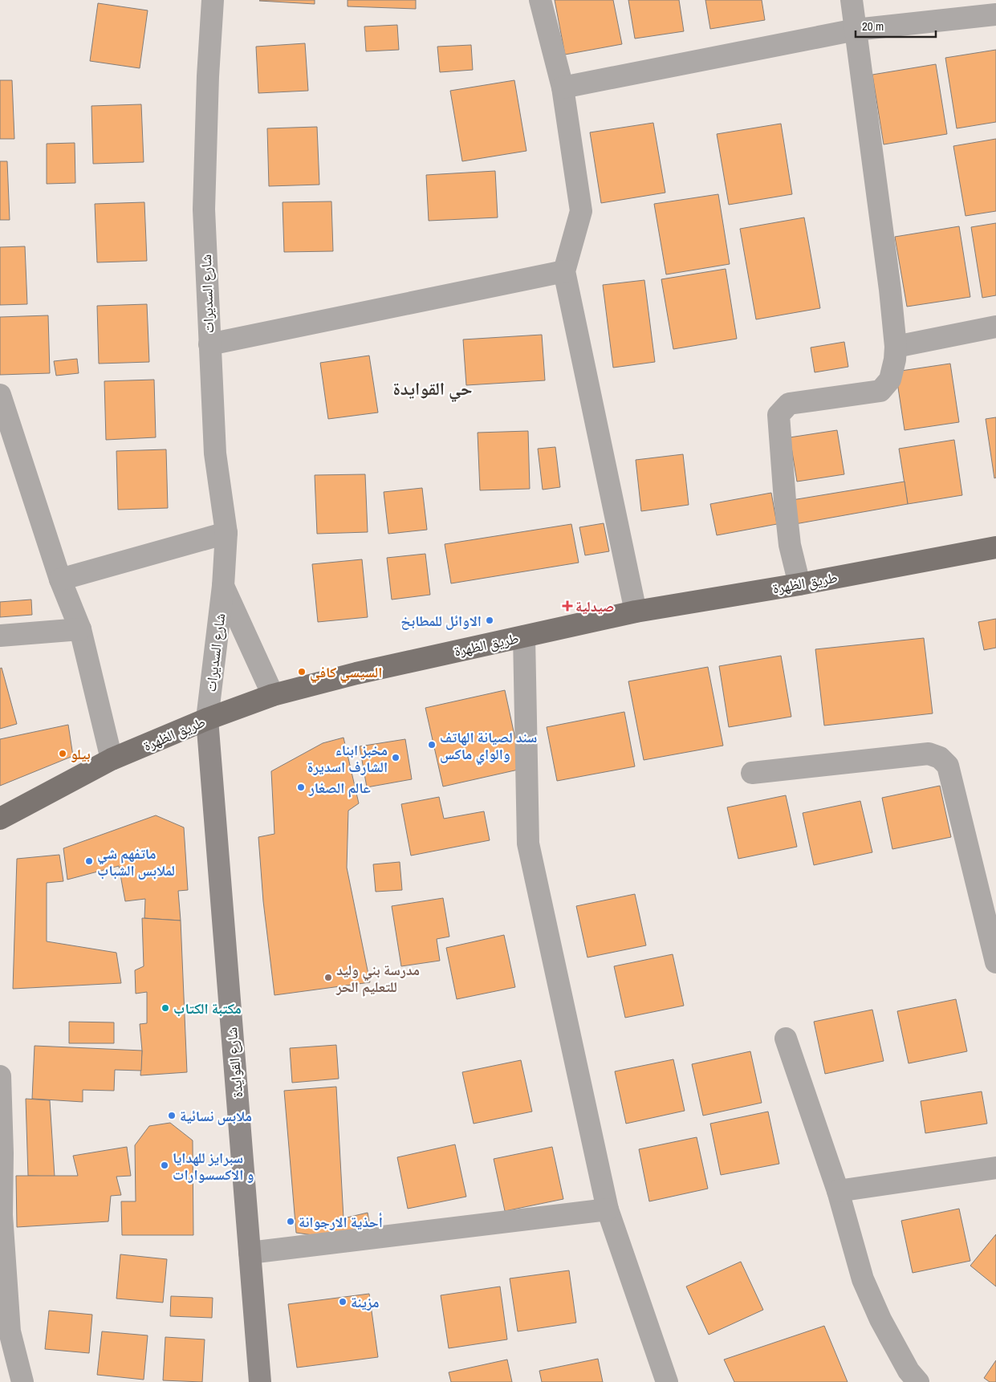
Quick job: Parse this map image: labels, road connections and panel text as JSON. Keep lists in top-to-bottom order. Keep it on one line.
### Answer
{"streets":{"main road":["طريق الظهرة","شارع القوايدة"],"street":["شارع السديرات"]},"crossings":[["شارع السديرات","طريق الظهرة"],["شارع السديرات","شارع القوايدة"],["طريق الظهرة","شارع القوايدة"]],"districts":["حي القوايدة"],"places":{"health":["صيدلية"],"other":["الاوائل للمطابخ","السيسي كافي","سند لصيانة الهاتف والواي ماكس","بيلو","مخبز ابناء الشارف اسديرة","عالم الصغار","ماتفهم شي لملابس الشباب","مدرسة بني وليد للتعليم الحر","مكتبة الكتاب","ملابس نسائية","سبرايز للهدايا و الاكسسوارات","أحذية الارجوانة","مزينة"]},"scale_bar":"20 m"}
